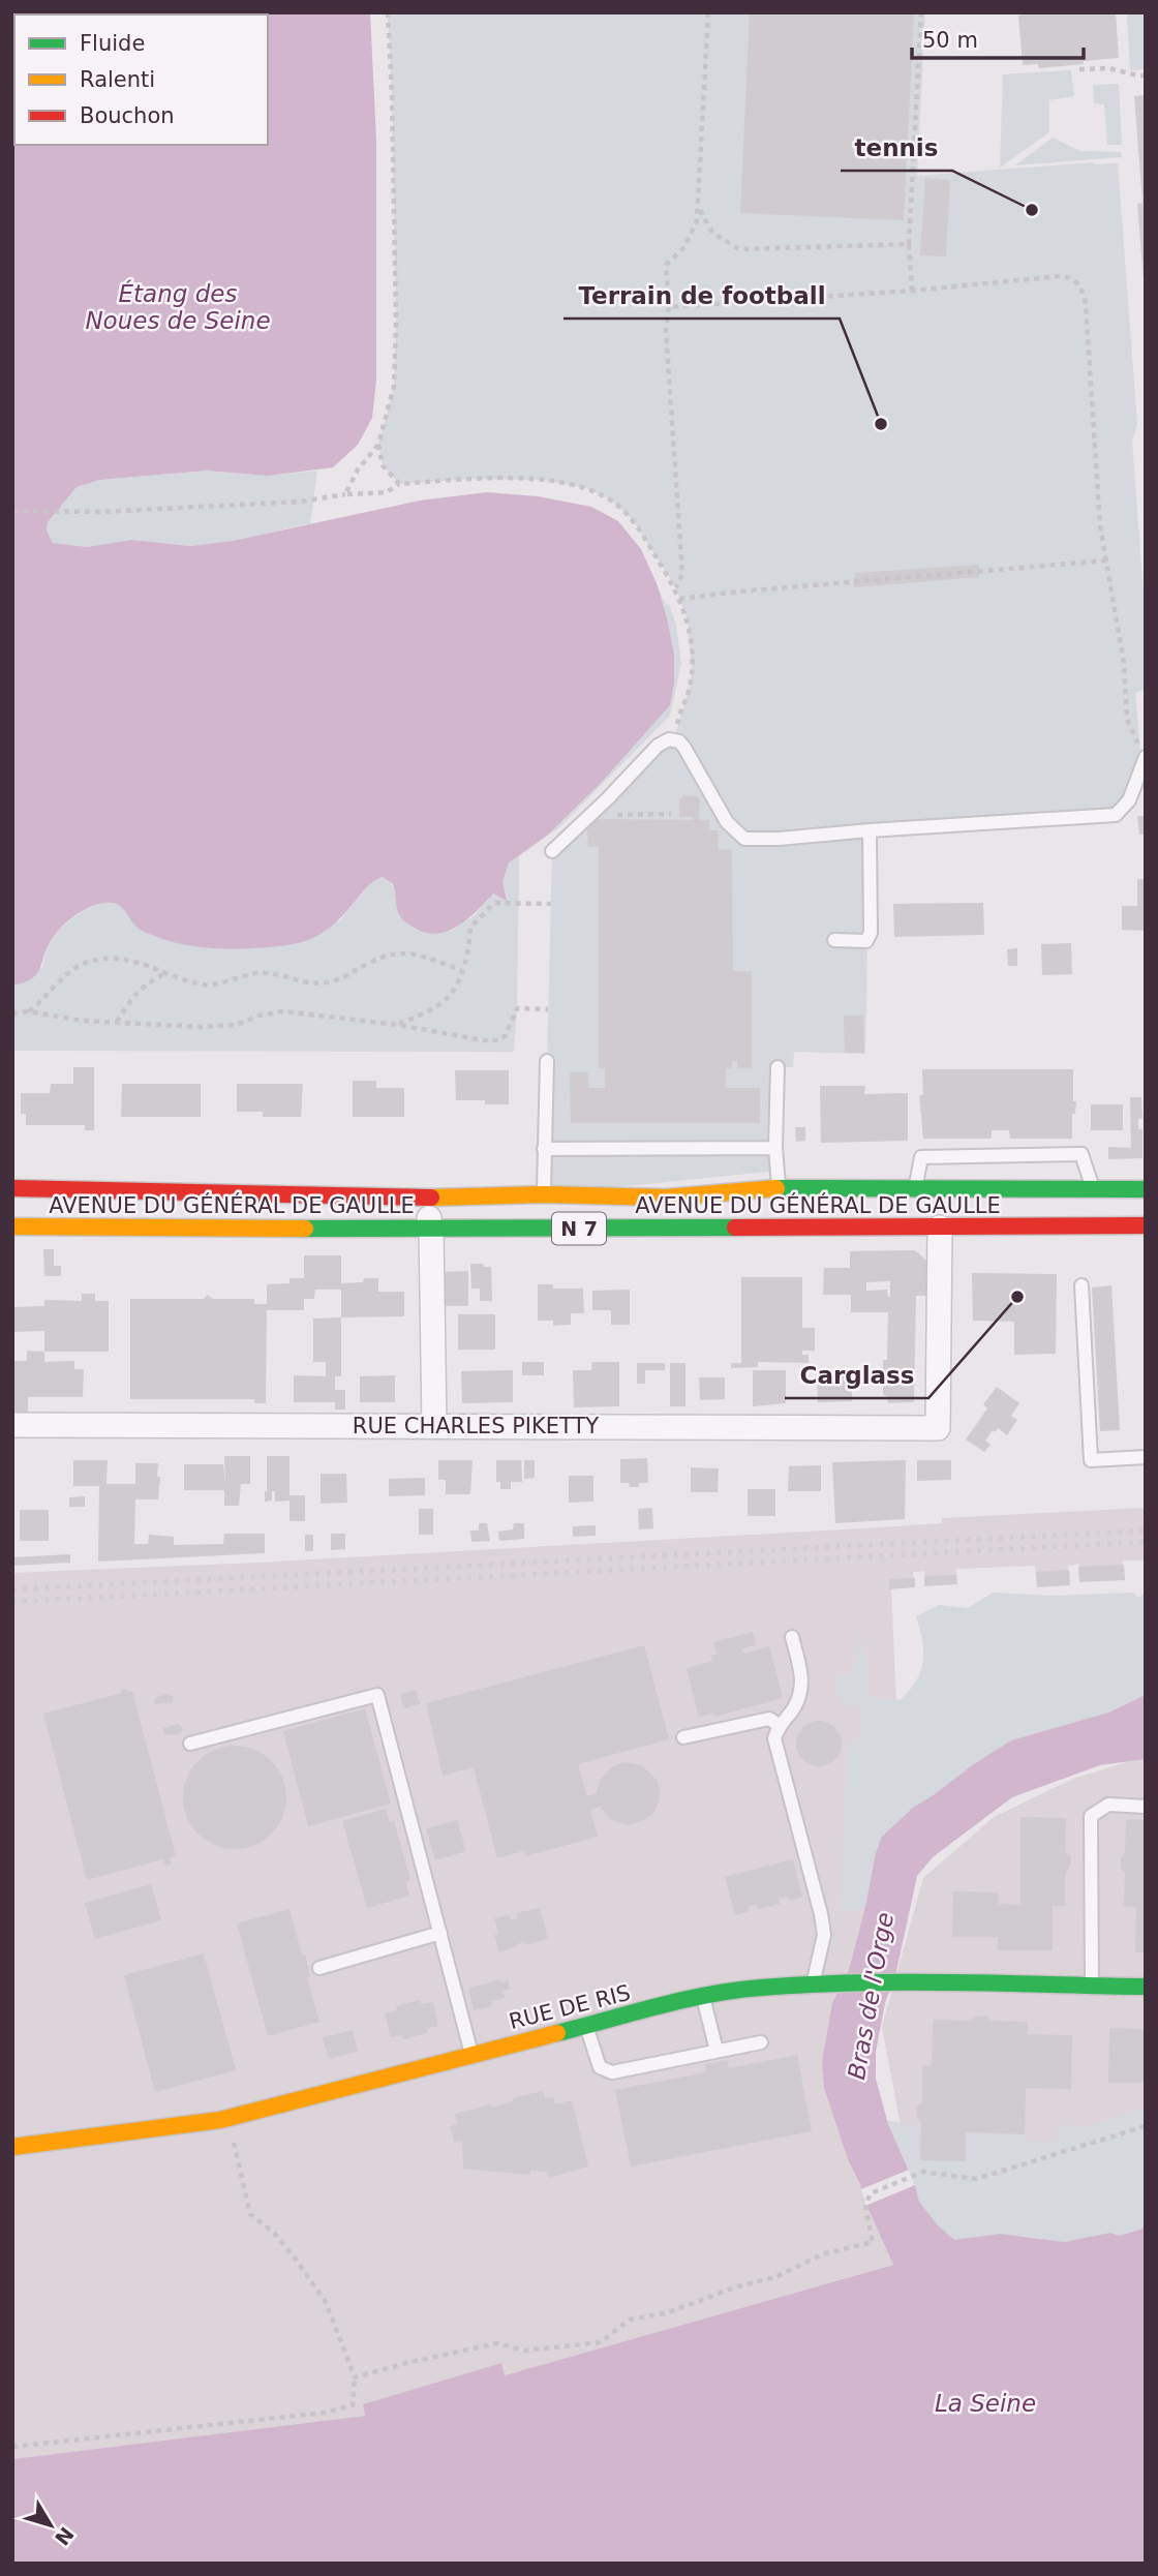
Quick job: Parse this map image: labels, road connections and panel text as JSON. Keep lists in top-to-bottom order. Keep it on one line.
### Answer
{"streets":{"main road":["AVENUE DU GÉNÉRAL DE GAULLE","N 7","RUE DE RIS"],"street":["RUE CHARLES PIKETTY"]},"crossings":[["AVENUE DU GÉNÉRAL DE GAULLE","N 7"],["AVENUE DU GÉNÉRAL DE GAULLE","RUE CHARLES PIKETTY"]],"water":["Étang des Noues de Seine","Bras de l'Orge","La Seine"],"places":["tennis","Terrain de football","Carglass"],"legend":["Fluide","Ralenti","Bouchon"],"scale_bar":"50 m","north":"bottom right"}
